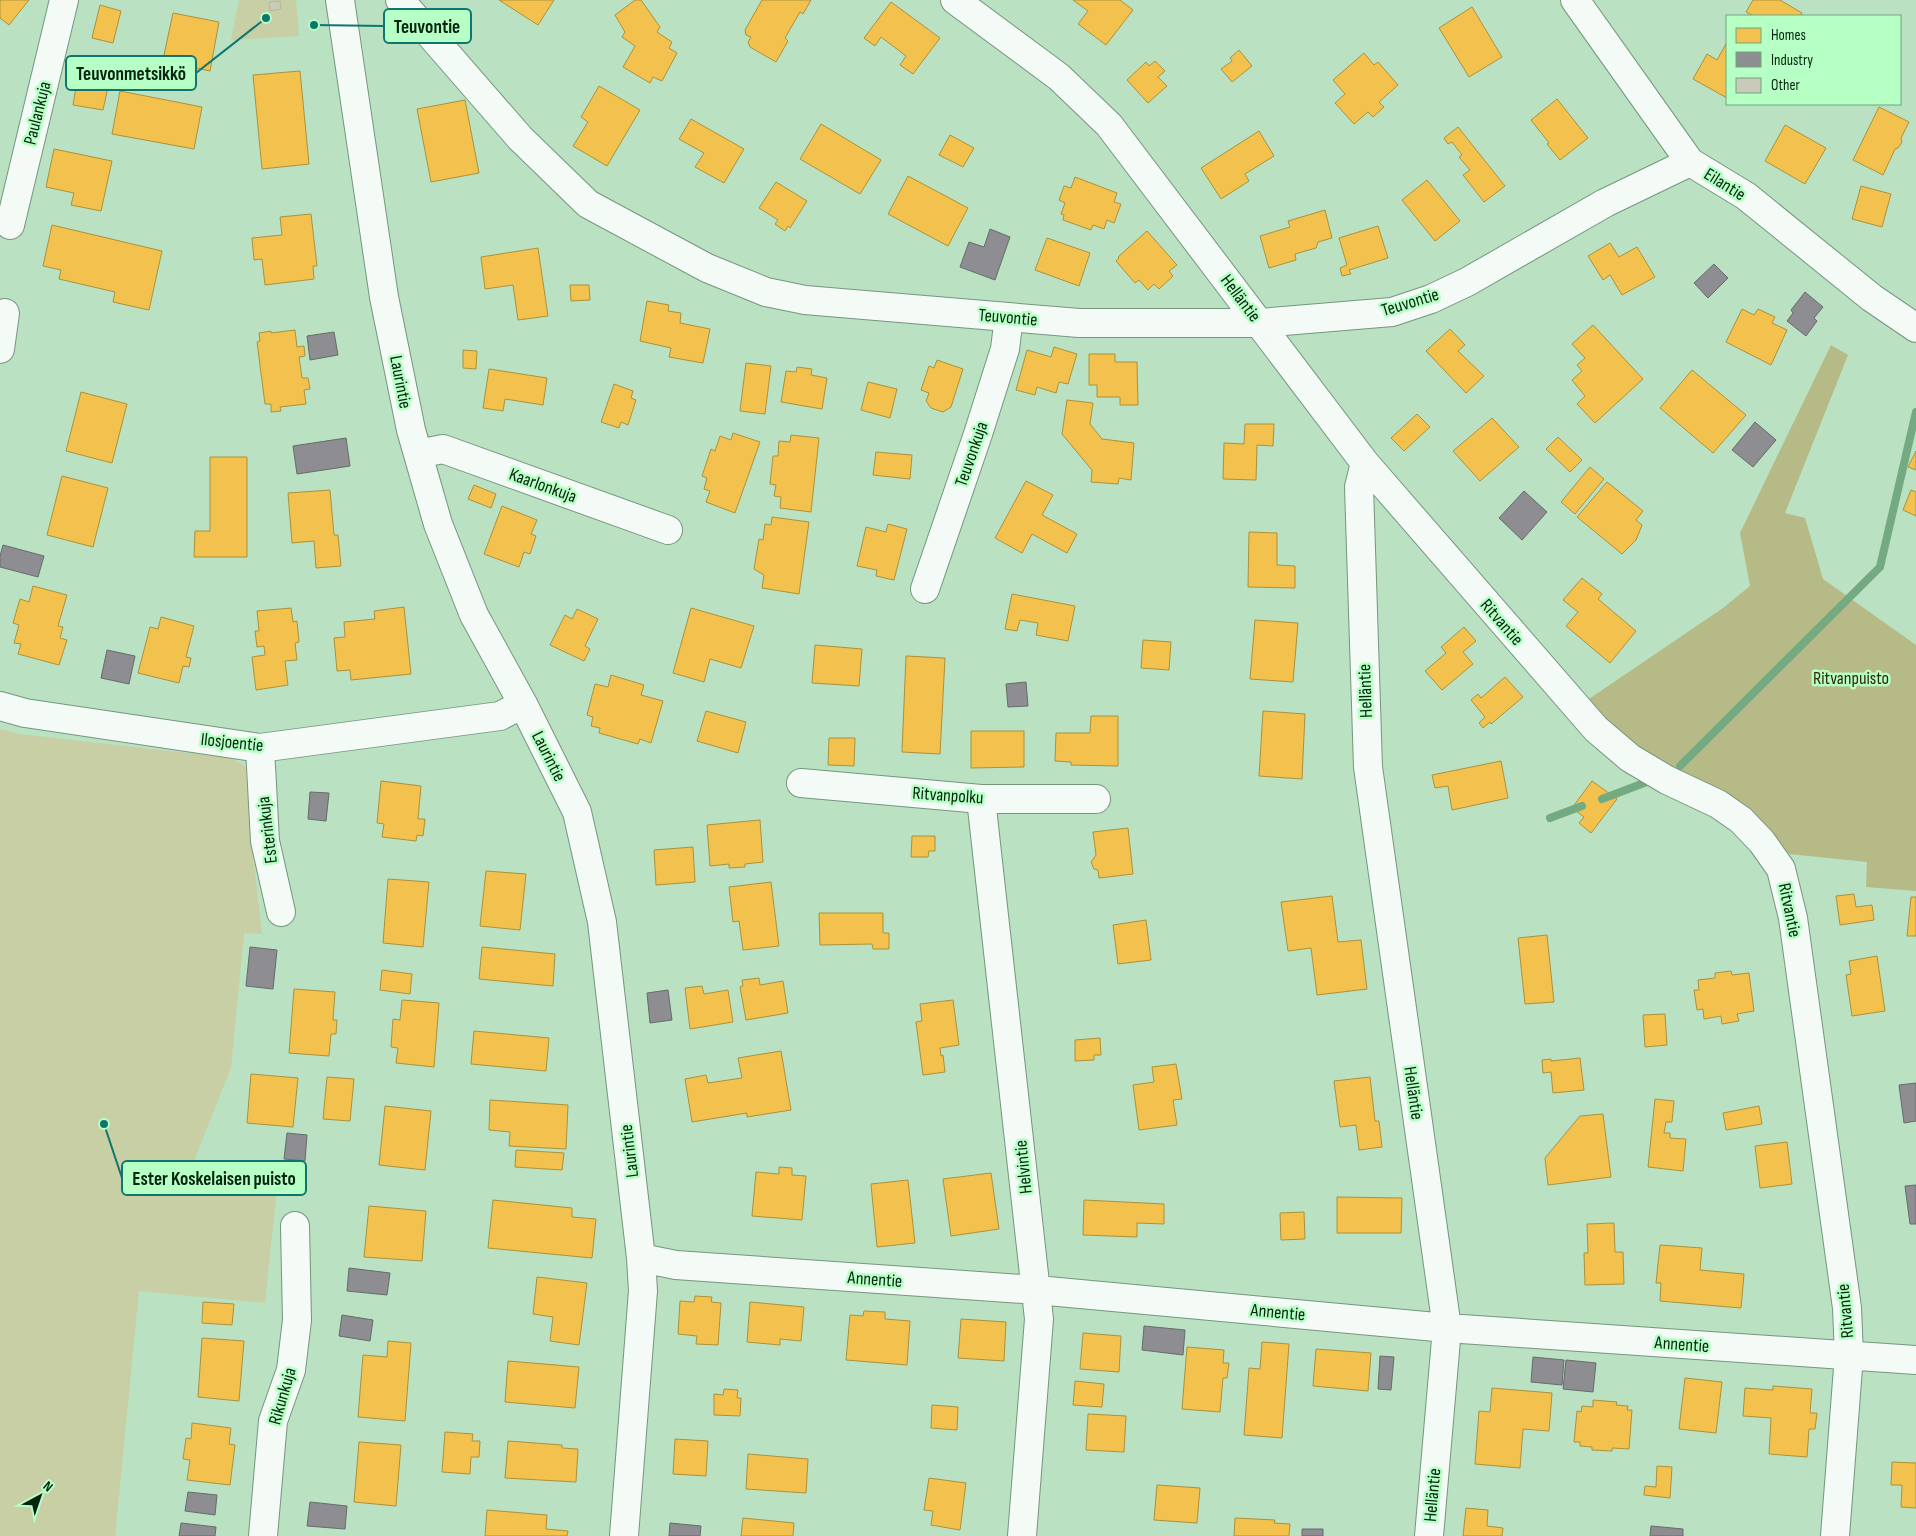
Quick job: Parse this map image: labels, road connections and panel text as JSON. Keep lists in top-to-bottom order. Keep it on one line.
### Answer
{"streets":{"street":["Paulankuja","Eilantie","Helläntie","Teuvontie","Laurintie","Teuvonkuja","Kaarlonkuja","Ritvantie","Ilosjoentie","Ritvanpolku","Esterinkuja","Helvintie","Annentie","Rikunkuja"]},"crossings":[["Eilantie","Teuvontie"],["Helläntie","Teuvontie"],["Helläntie","Ritvantie"],["Helläntie","Annentie"],["Teuvontie","Teuvonkuja"],["Laurintie","Kaarlonkuja"],["Laurintie","Ilosjoentie"],["Laurintie","Annentie"],["Ritvantie","Annentie"],["Ilosjoentie","Esterinkuja"],["Ritvanpolku","Helvintie"],["Helvintie","Annentie"]],"parks":["Ritvanpuisto"],"places":["Teuvonmetsikkö","Teuvontie","Ester Koskelaisen puisto"],"legend":["Homes","Industry","Other"],"north":"top right"}
